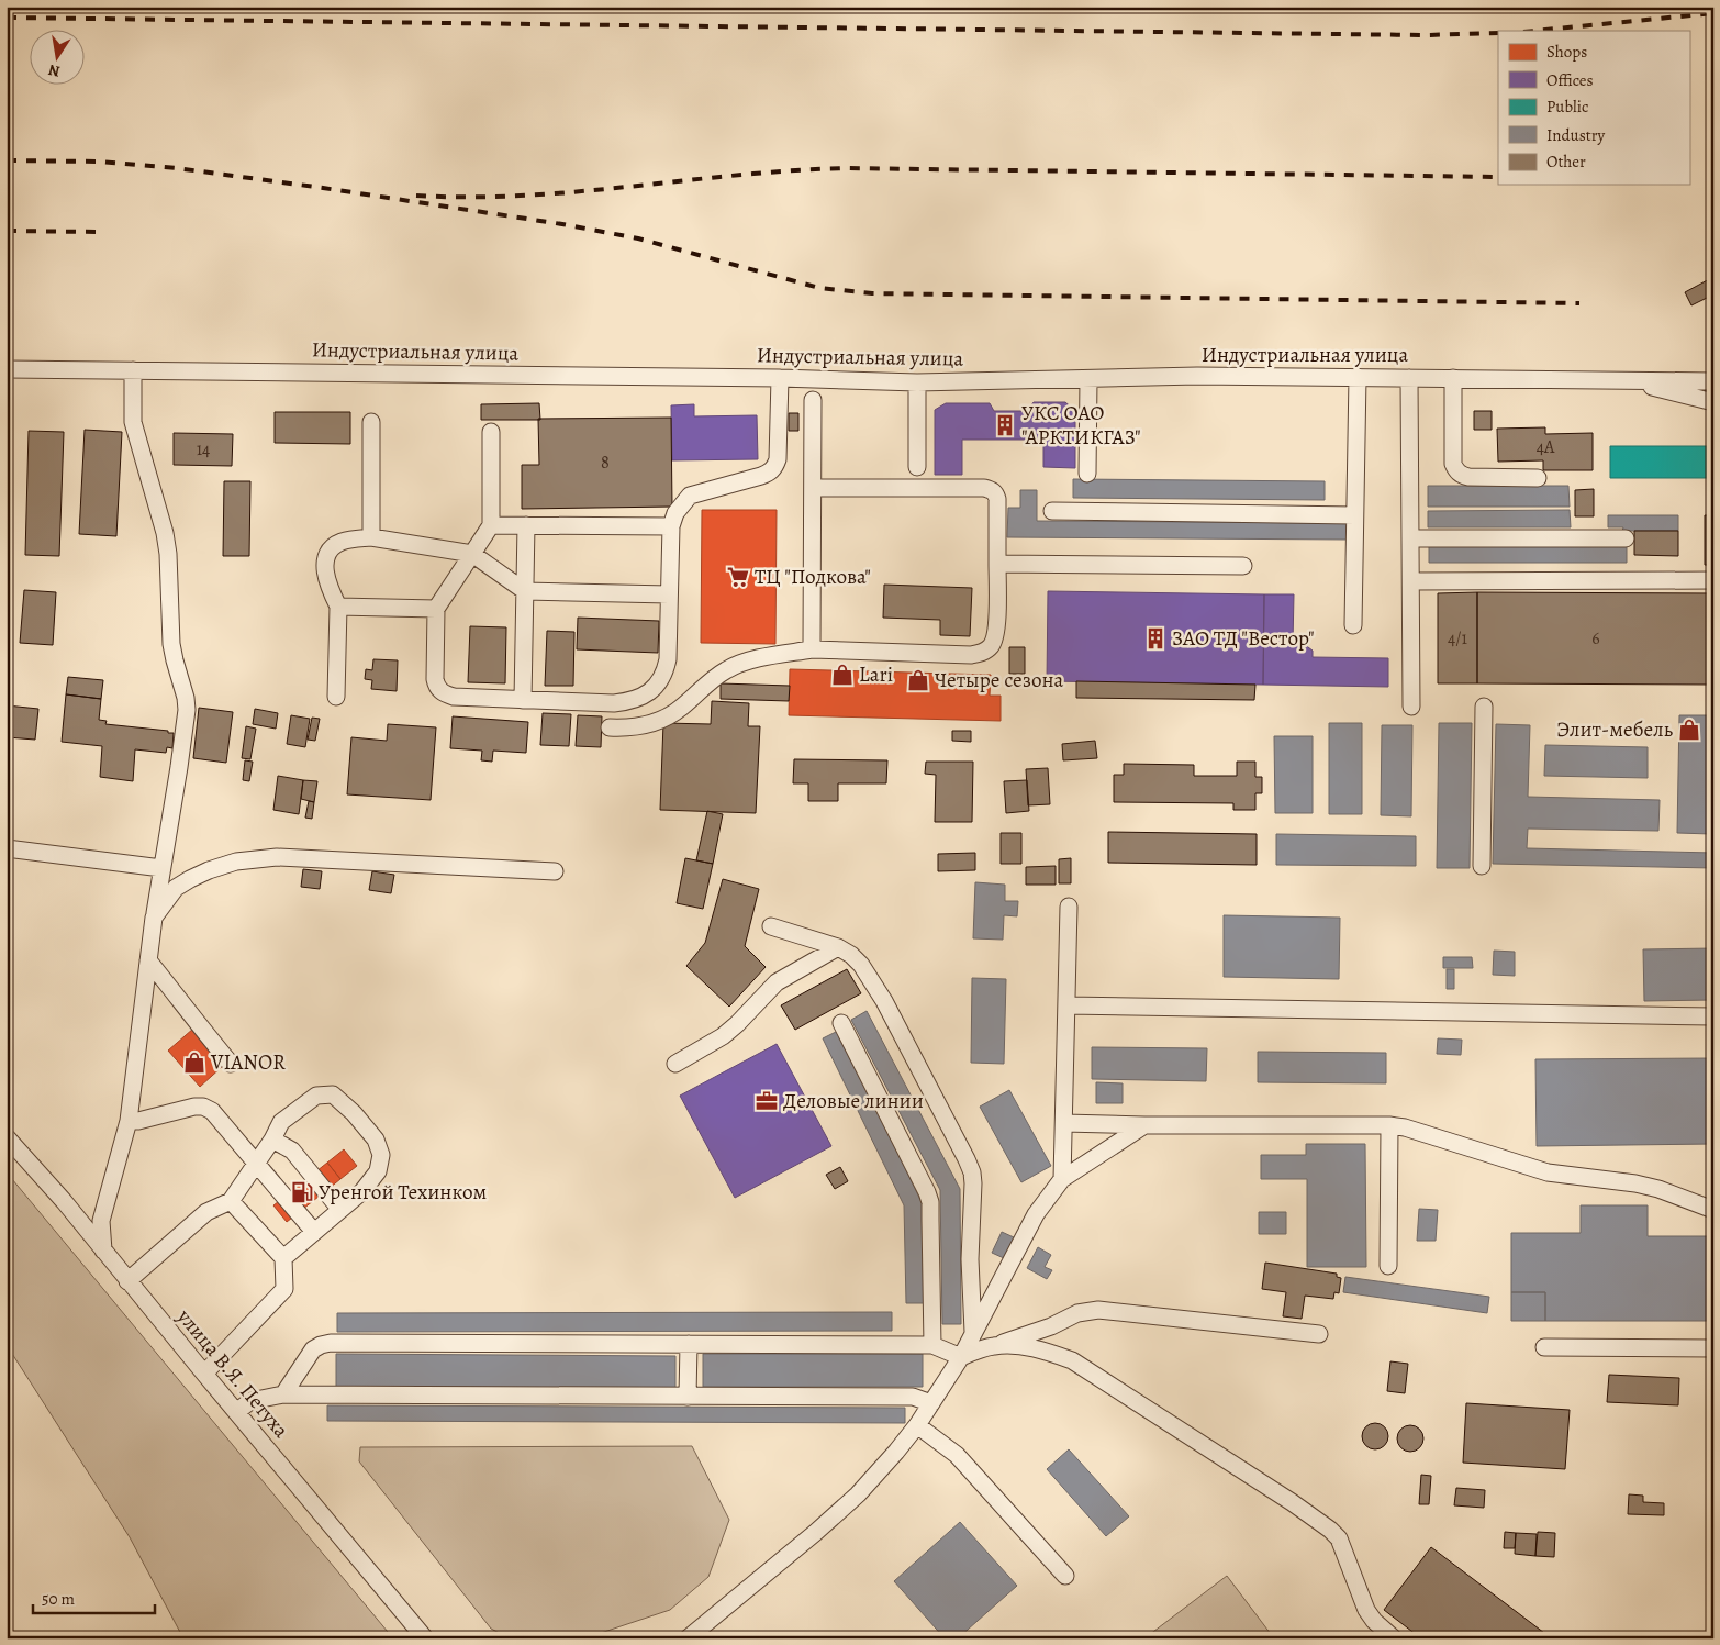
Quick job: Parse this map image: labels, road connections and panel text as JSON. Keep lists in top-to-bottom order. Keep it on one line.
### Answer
{"streets":{"street":["Индустриальная улица","улица В.Я. Петуха"]},"places":{"building":["УКС ОАО \"АРКТИКГАЗ\"","ЗАО ТД \"Вестор\""],"supermarket":["ТЦ \"Подкова\""],"shop":["Lari","Четыре сезона","Элит-мебель","VIANOR"],"office":["Деловые линии"],"fuel station":["Уренгой Техинком"]},"house_numbers":["4А","14","8","4/1","6"],"legend":["Shops","Offices","Public","Industry","Other"],"scale_bar":"50 m","north":"bottom"}
